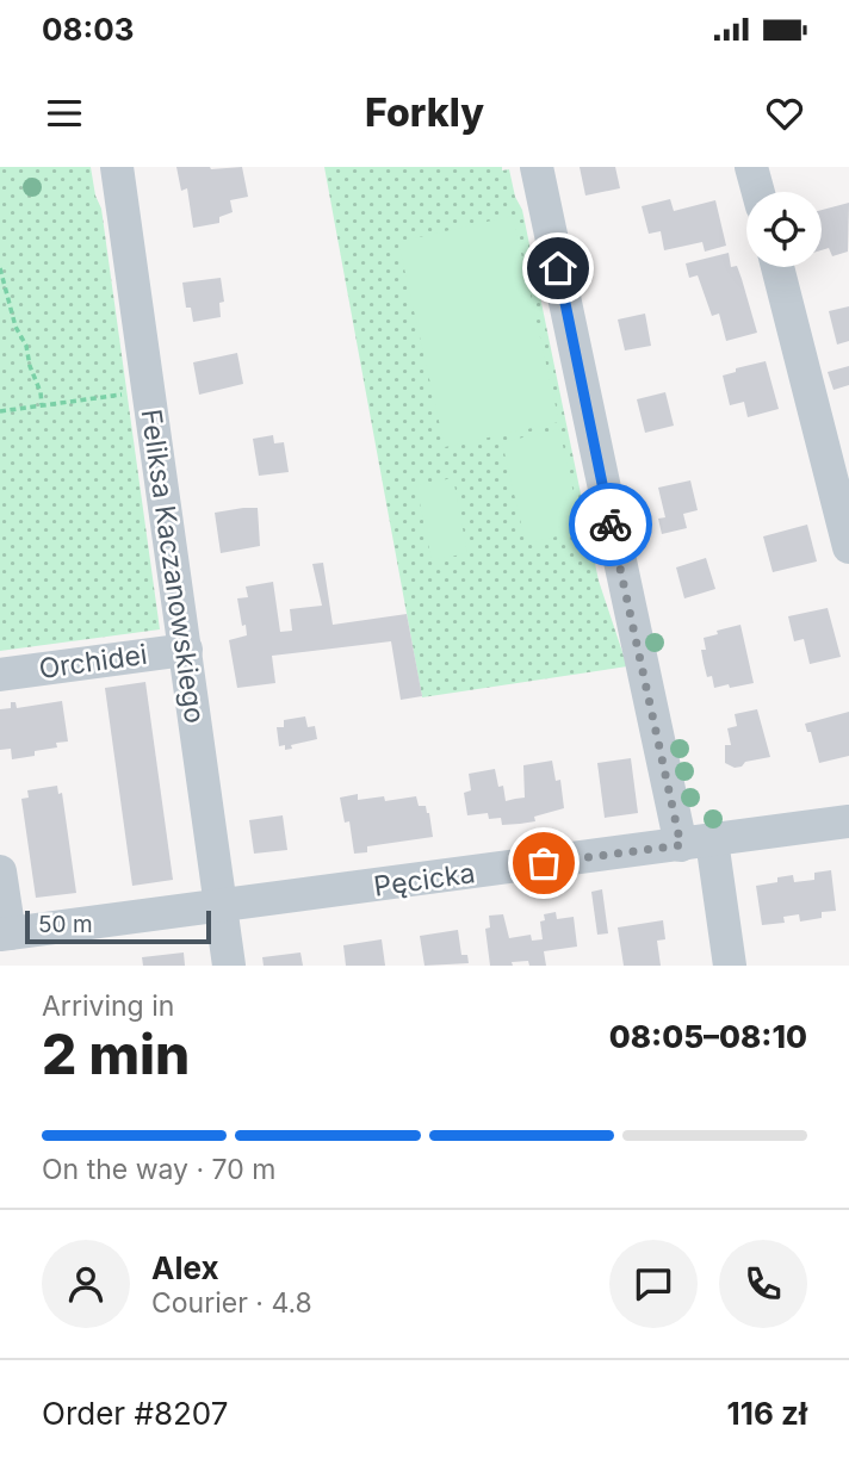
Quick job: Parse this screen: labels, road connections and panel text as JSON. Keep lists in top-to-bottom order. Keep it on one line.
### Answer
{"streets":{"street":["Feliksa Kaczanowskiego","Orchidei","Pęcicka"]},"crossings":[["Feliksa Kaczanowskiego","Orchidei"],["Feliksa Kaczanowskiego","Pęcicka"]],"scale_bar":"50 m","page":{"status":"08:03","header":"Forkly","scale":"50 m","heading":["2 min","Arriving in","08:05–08:10"],"panel":["Alex","Courier · 4.8","Order #8207","116 zł"],"bar":"On the way · 70 m"}}
